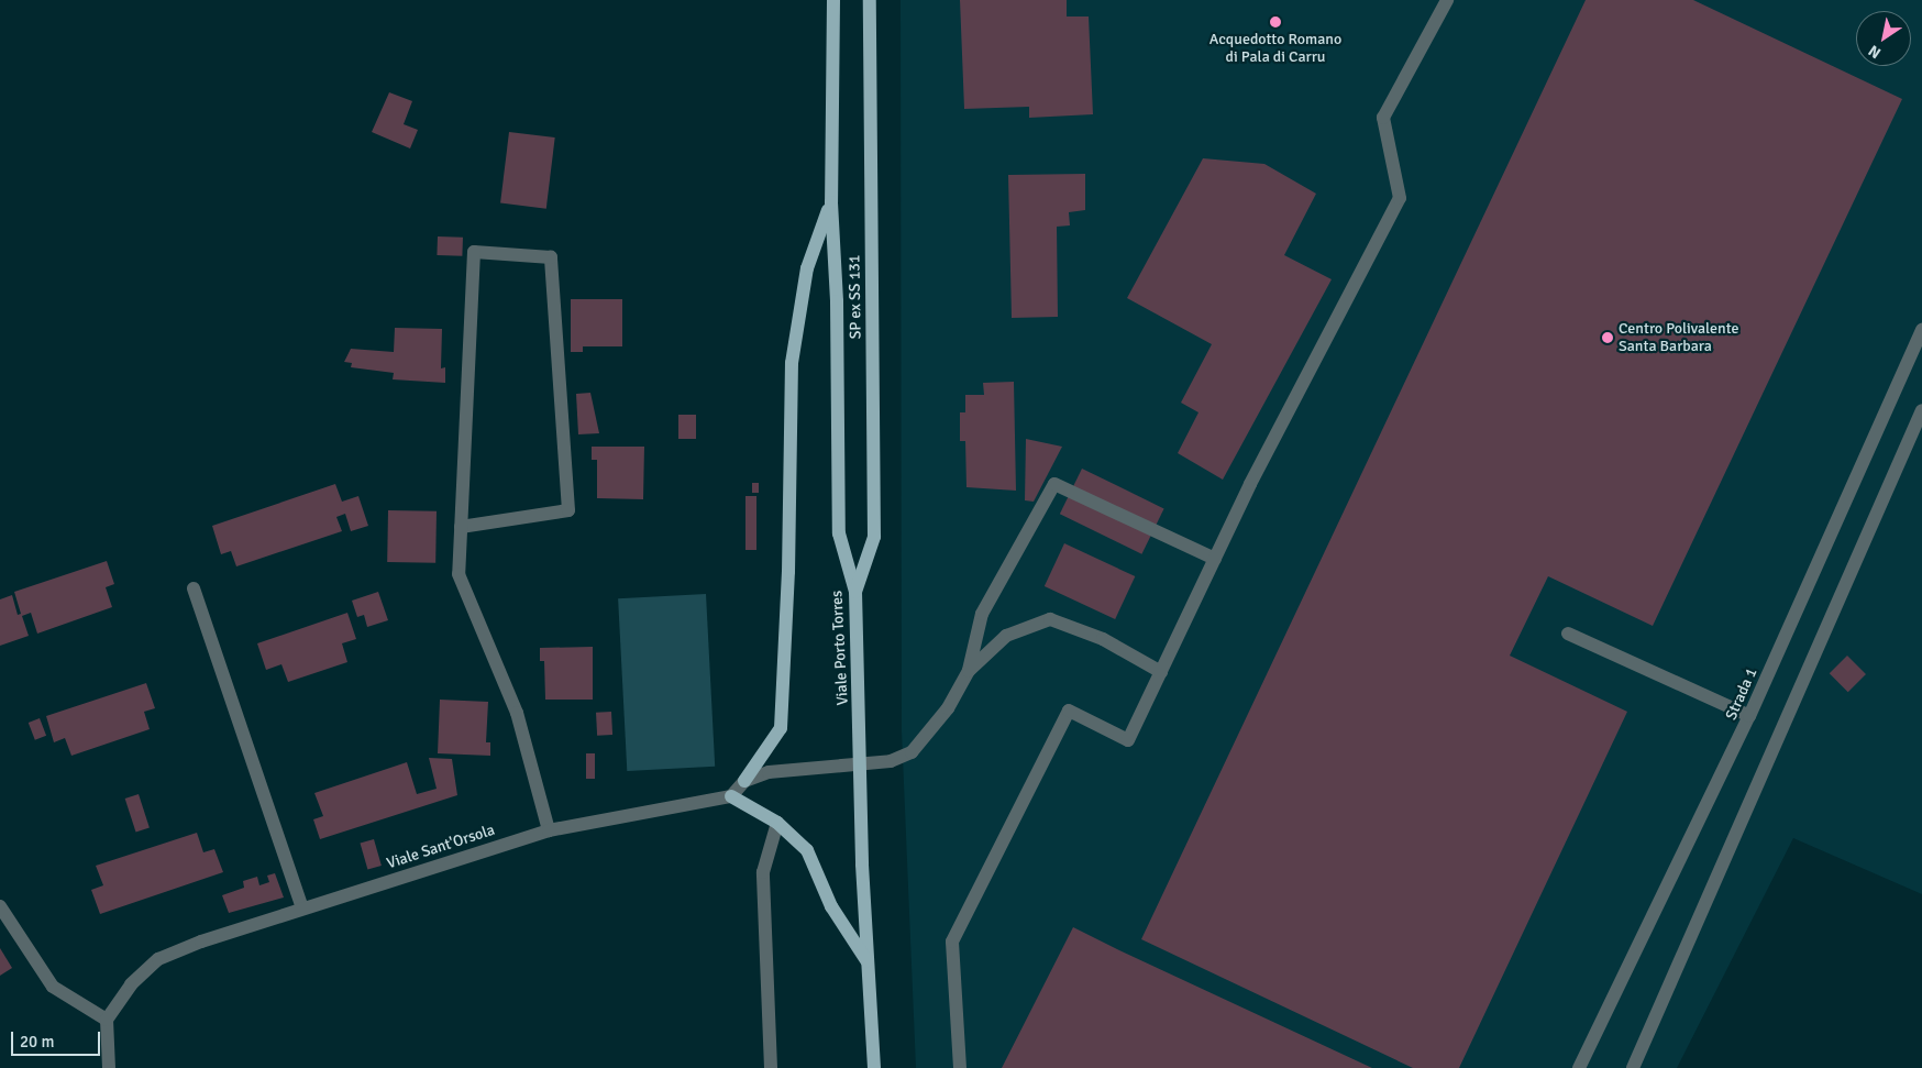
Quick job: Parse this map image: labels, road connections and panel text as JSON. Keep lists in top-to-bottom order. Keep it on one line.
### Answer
{"streets":{"main road":["SP ex SS 131","Viale Porto Torres"],"street":["Strada 1","Viale Sant'Orsola"]},"crossings":[["SP ex SS 131","Viale Porto Torres"]],"places":["Acquedotto Romano di Pala di Carru","Centro Polivalente Santa Barbara"],"scale_bar":"20 m","north":"bottom left"}
